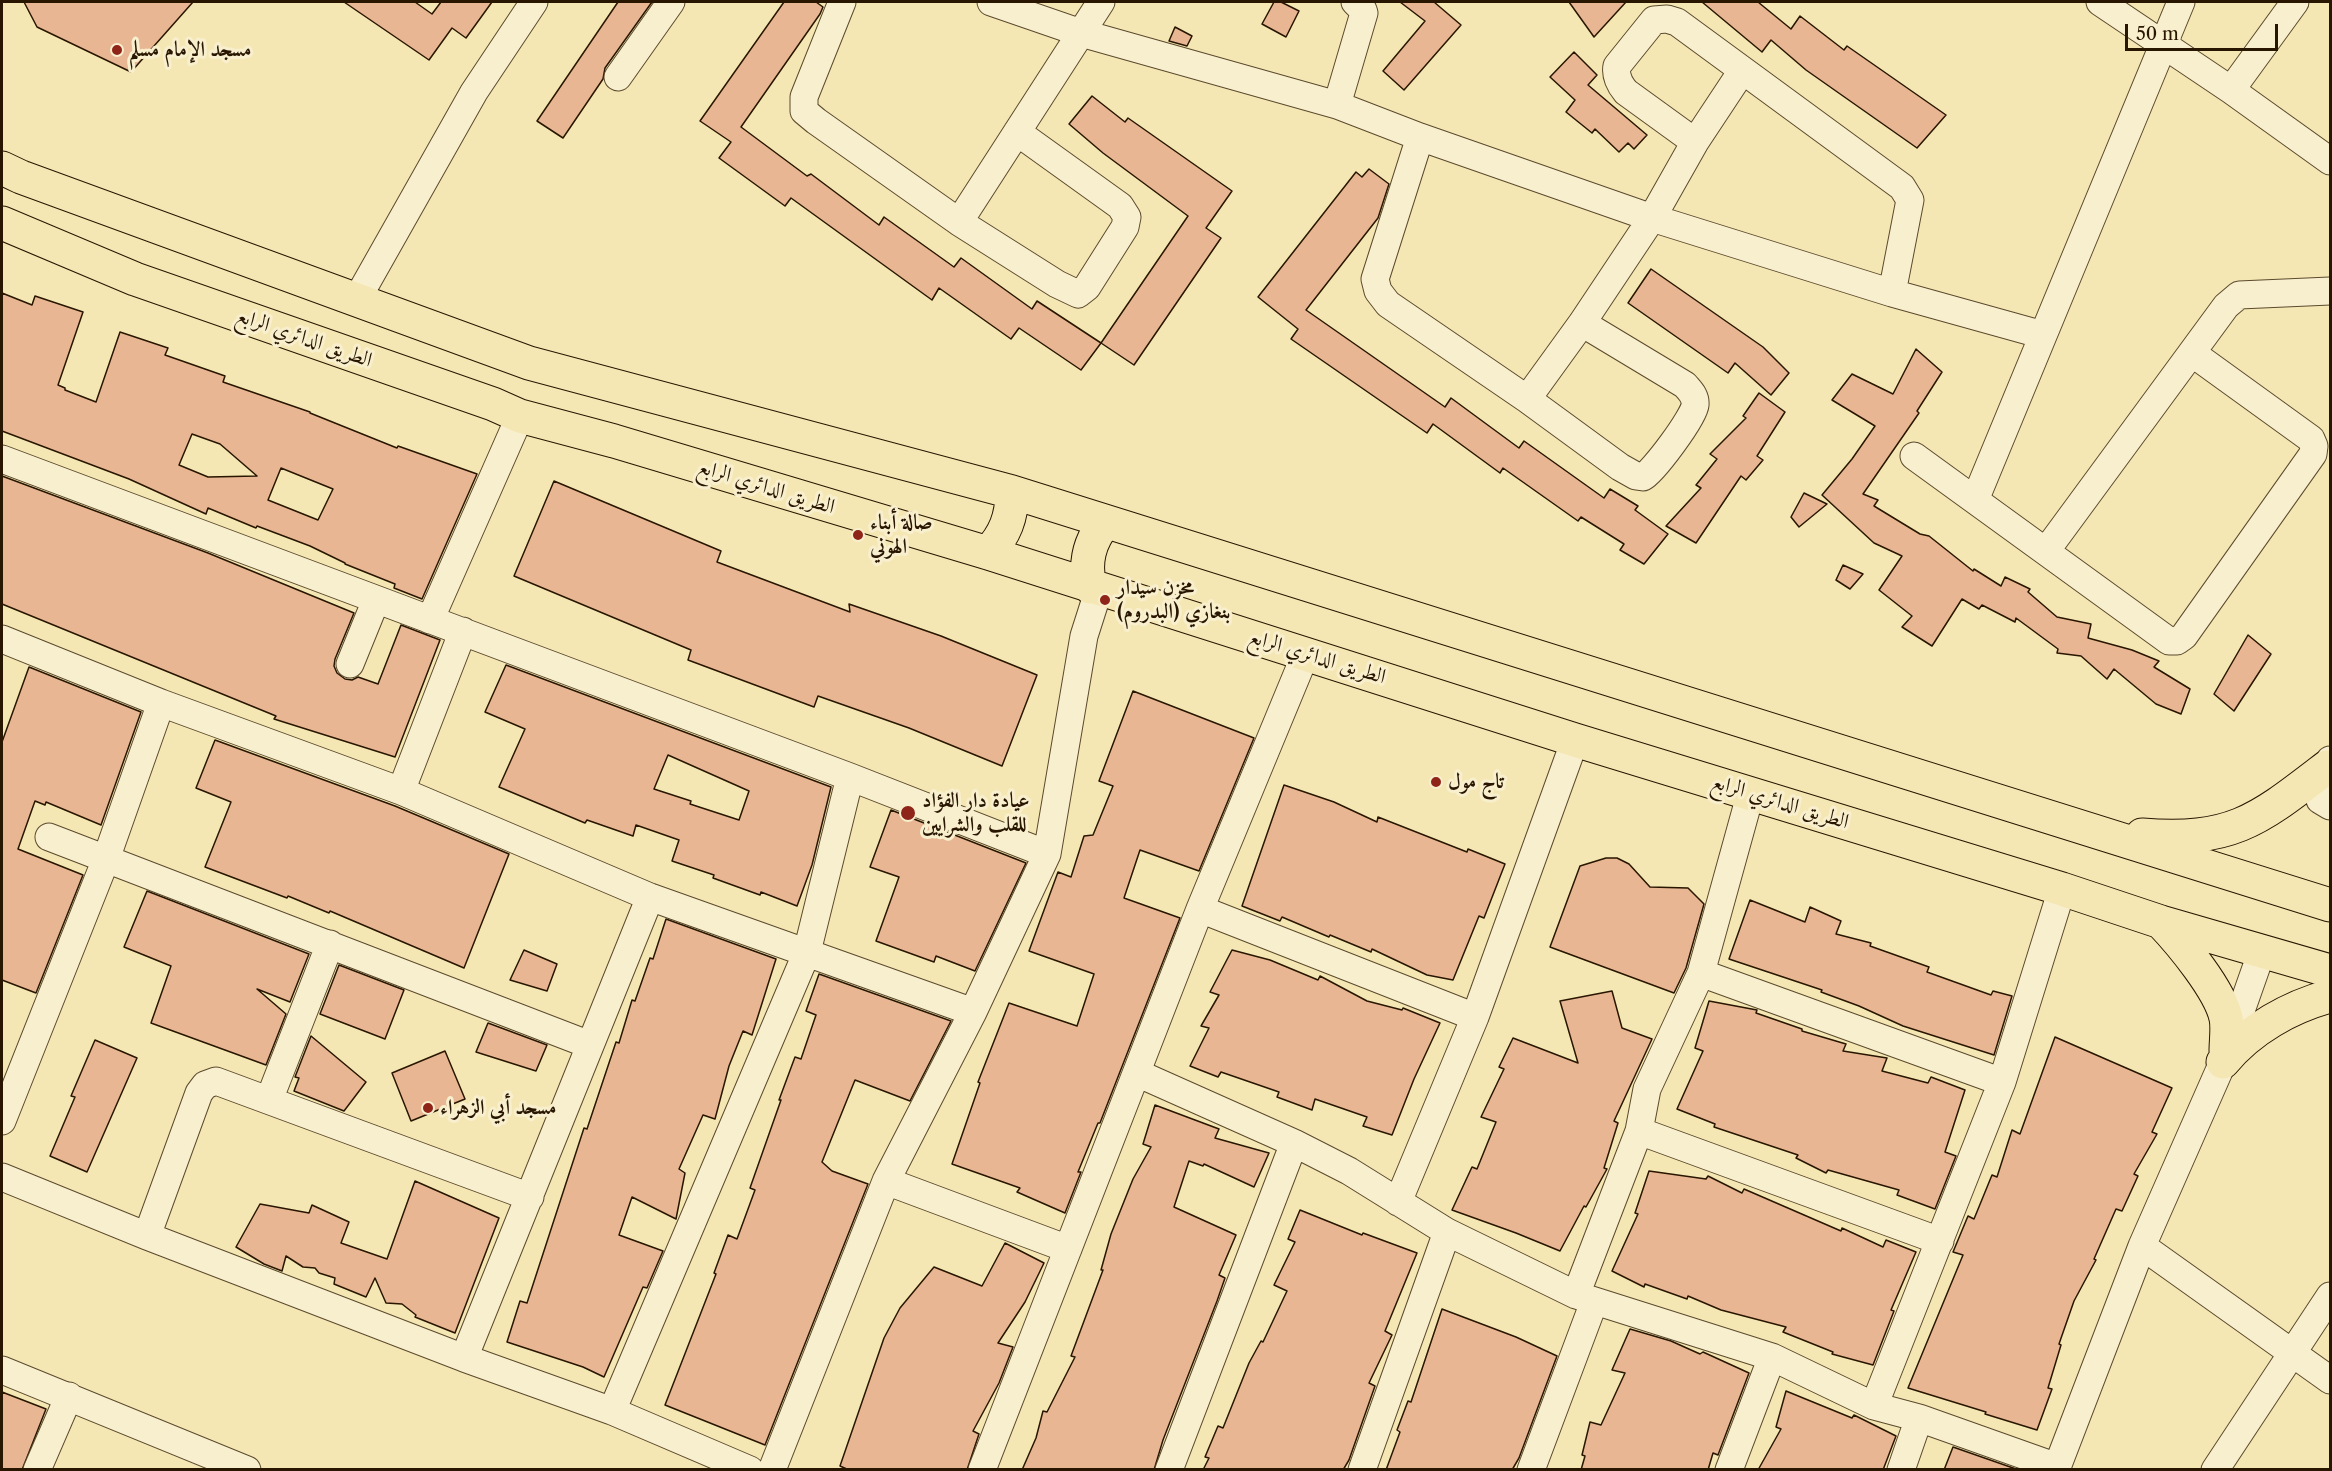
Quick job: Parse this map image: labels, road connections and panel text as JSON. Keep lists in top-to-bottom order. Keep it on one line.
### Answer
{"streets":{"main road":["الطريق الدائري الرابع"]},"places":["مسجد الإمام مسلم","صالة أبناء الهوني","مخزن سيدار بنغازي (البدروم)","تاج مول","عيادة دار الفؤاد للقلب والشرايين","مسجد أبي الزهراء"],"scale_bar":"50 m"}
